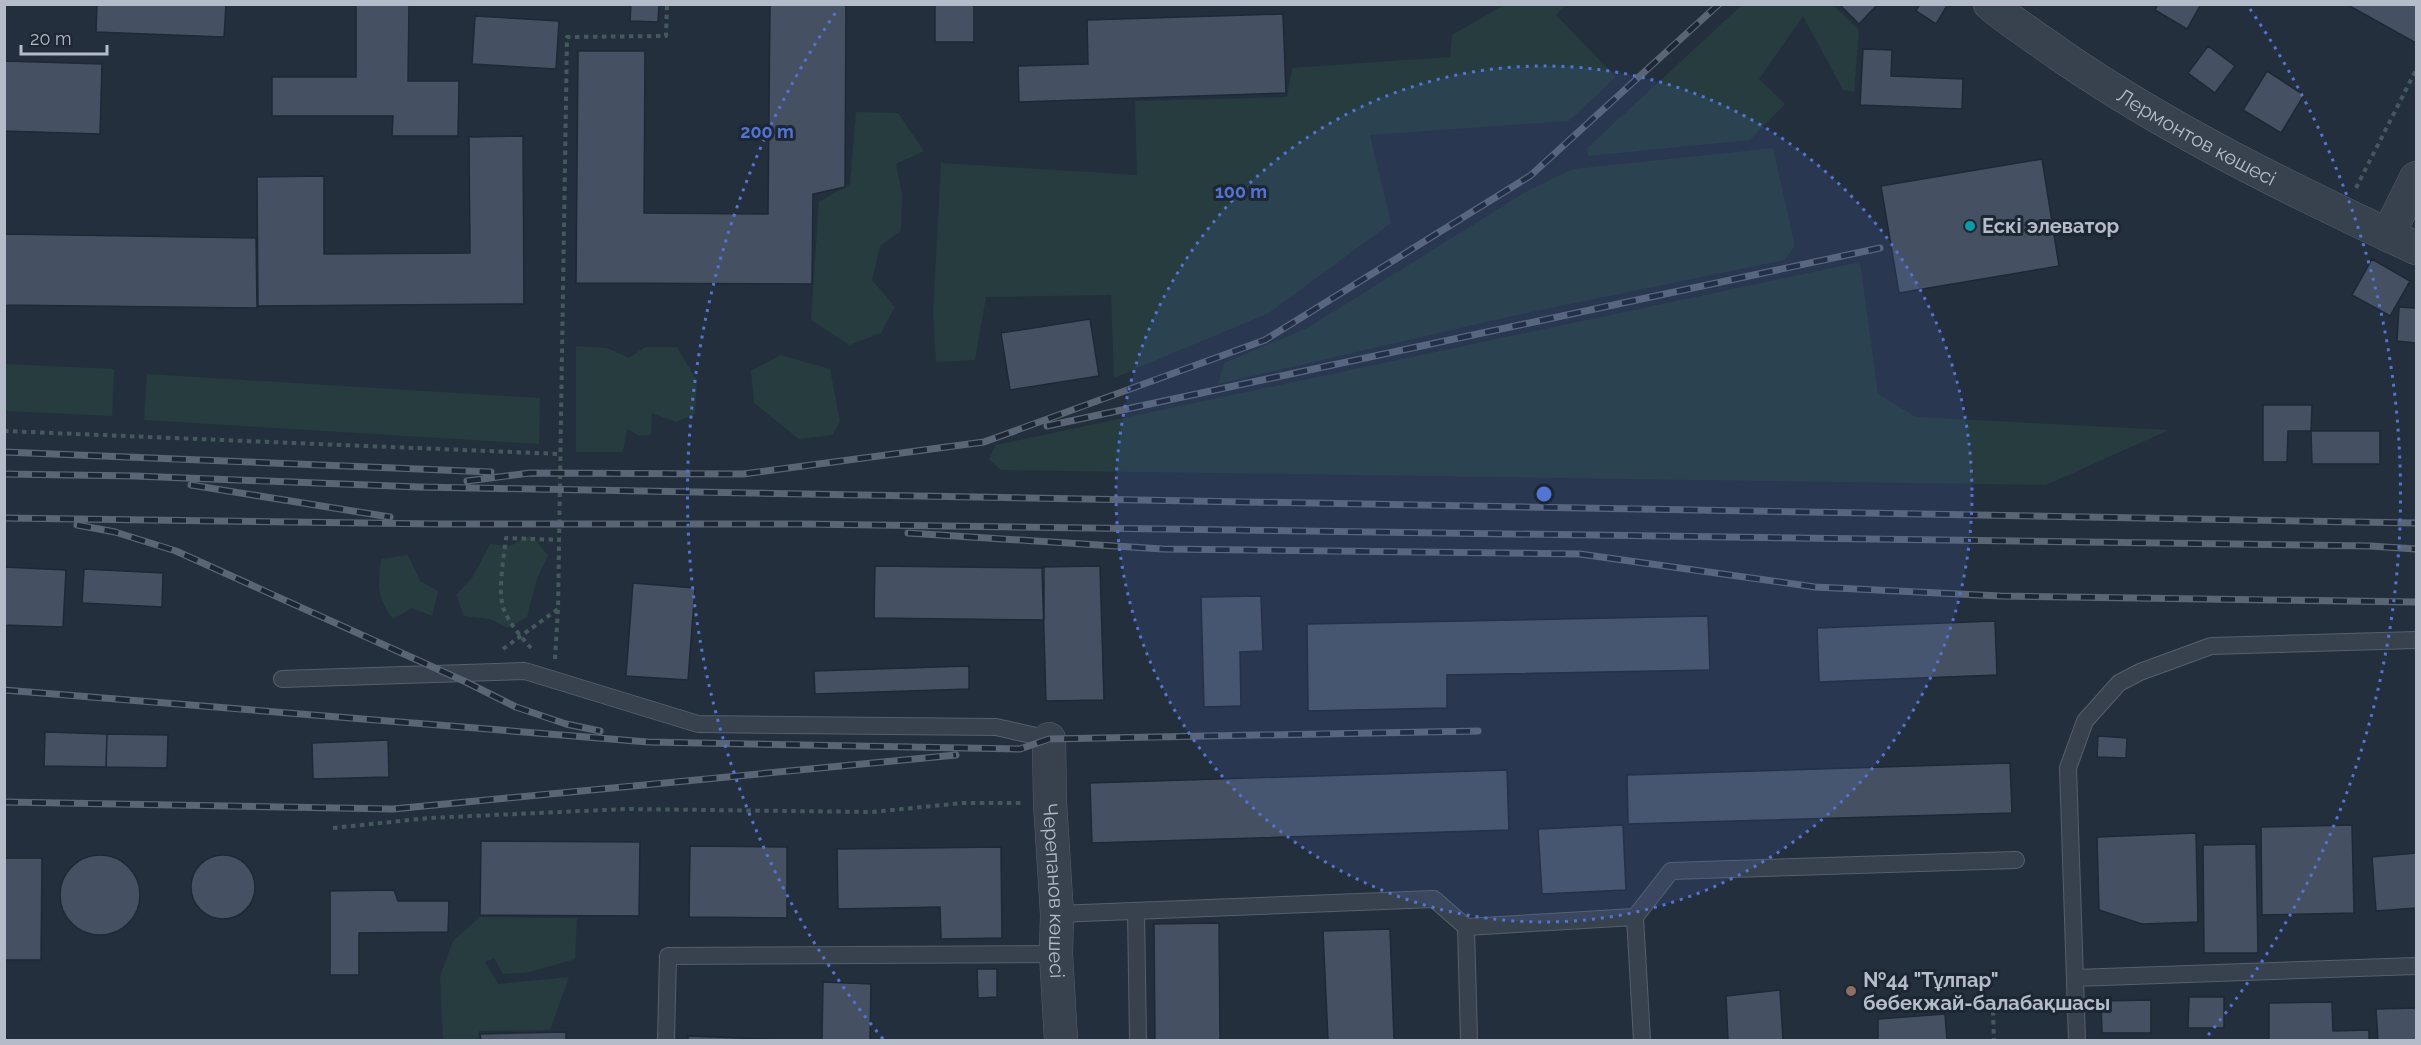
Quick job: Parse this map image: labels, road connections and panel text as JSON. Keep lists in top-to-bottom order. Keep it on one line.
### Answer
{"streets":{"street":["Лермонтов көшесі","Черепанов көшесі"]},"places":["Ескі элеватор","№44 \"Тұлпар\" бөбекжай-балабақшасы"],"scale_bar":"20 m","rings":["200 m","100 m"]}
